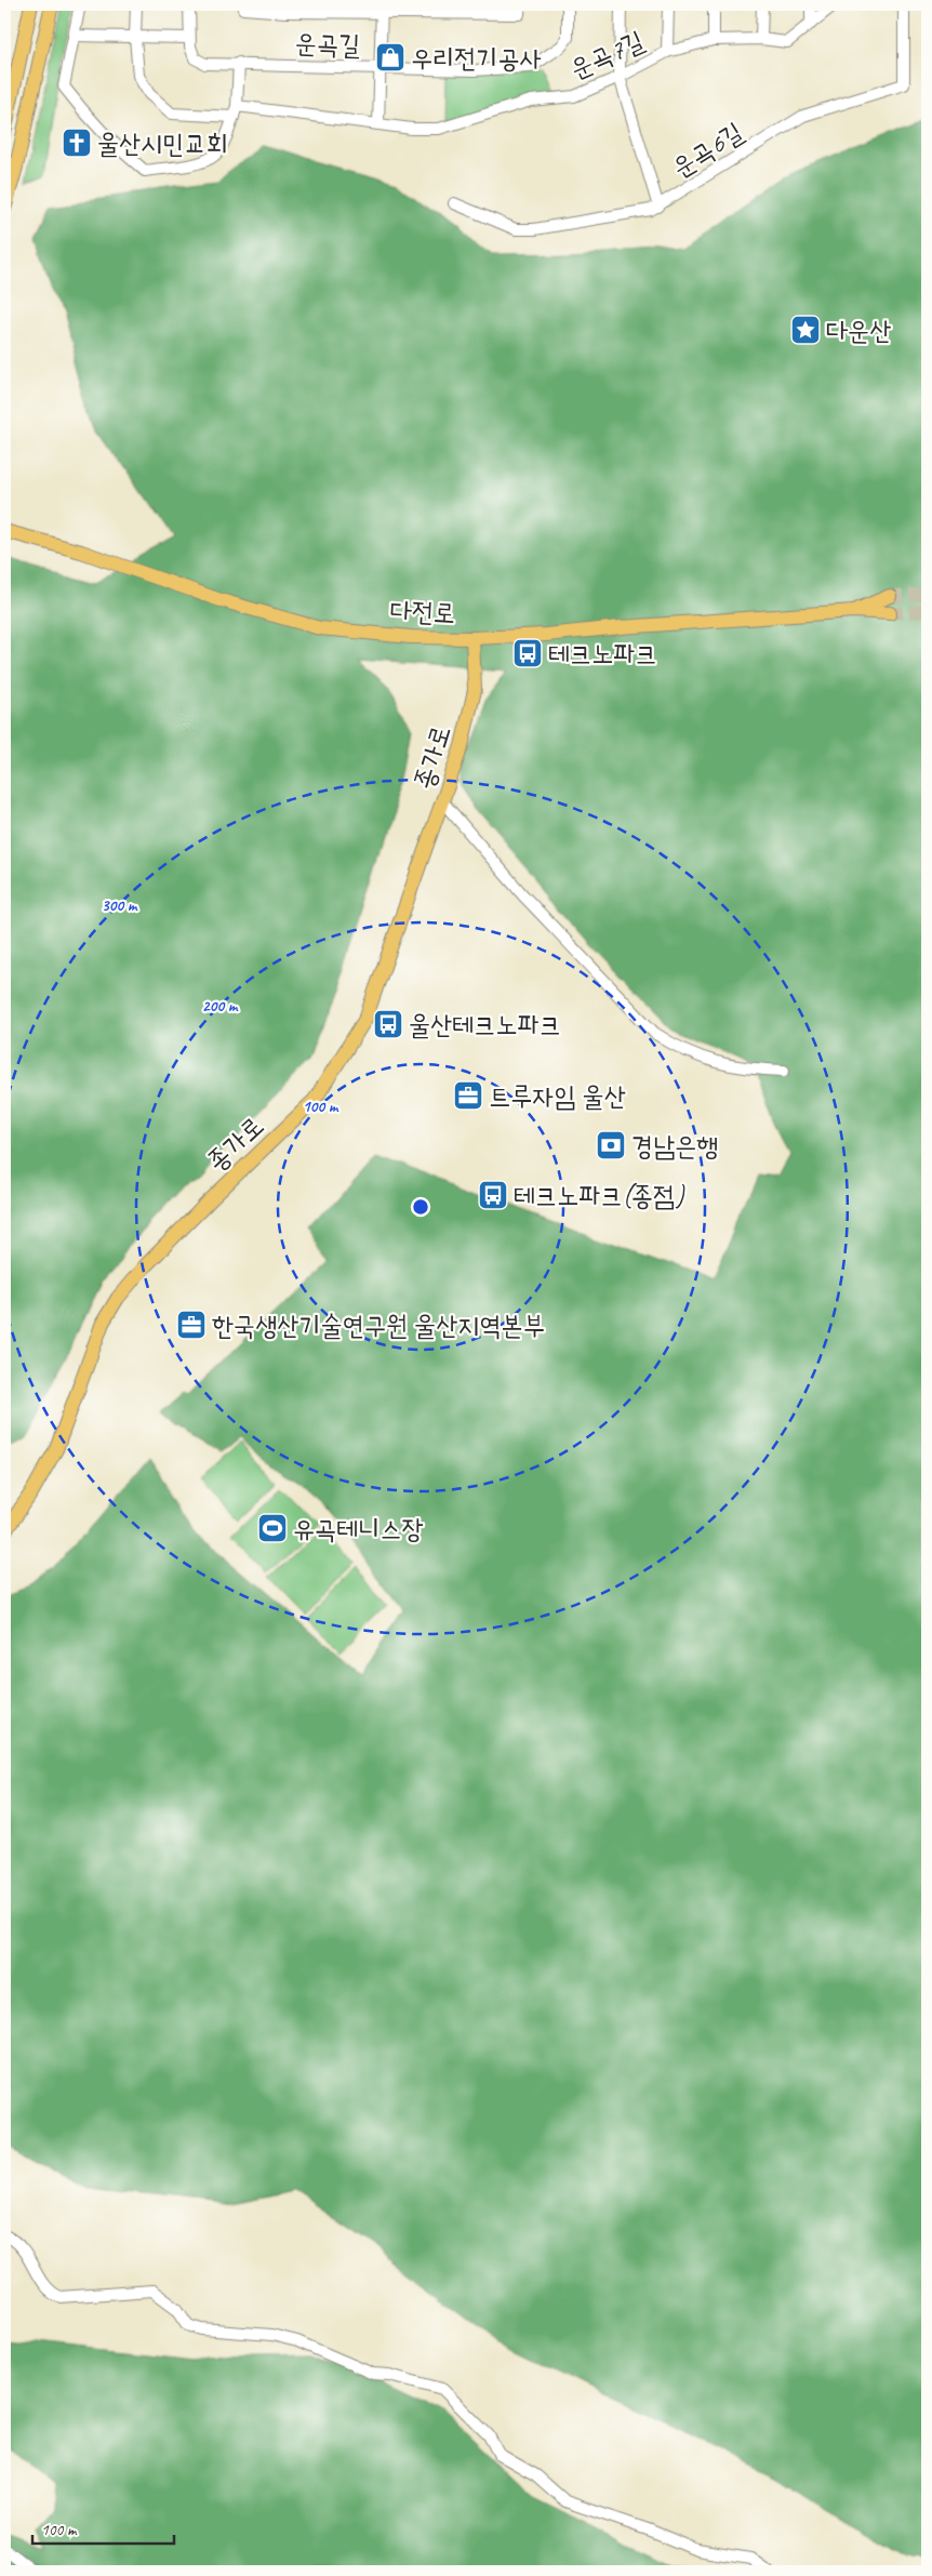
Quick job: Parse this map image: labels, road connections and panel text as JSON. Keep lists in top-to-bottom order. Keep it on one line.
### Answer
{"streets":{"main road":["다전로","종가로"],"street":["운곡길","운곡7길","운곡6길"]},"crossings":[["운곡7길","운곡6길"],["다전로","종가로"]],"places":{"shop":["우리전기공사"],"church":["울산시민교회"],"place":["다운산"],"bus stop":["테크노파크","울산테크노파크","테크노파크(종점)"],"office":["트루자임 울산","한국생산기술연구원 울산지역본부"],"bank":["경남은행"],"sports":["유곡테니스장"]},"scale_bar":"100 m","rings":["300 m","200 m","100 m"]}
